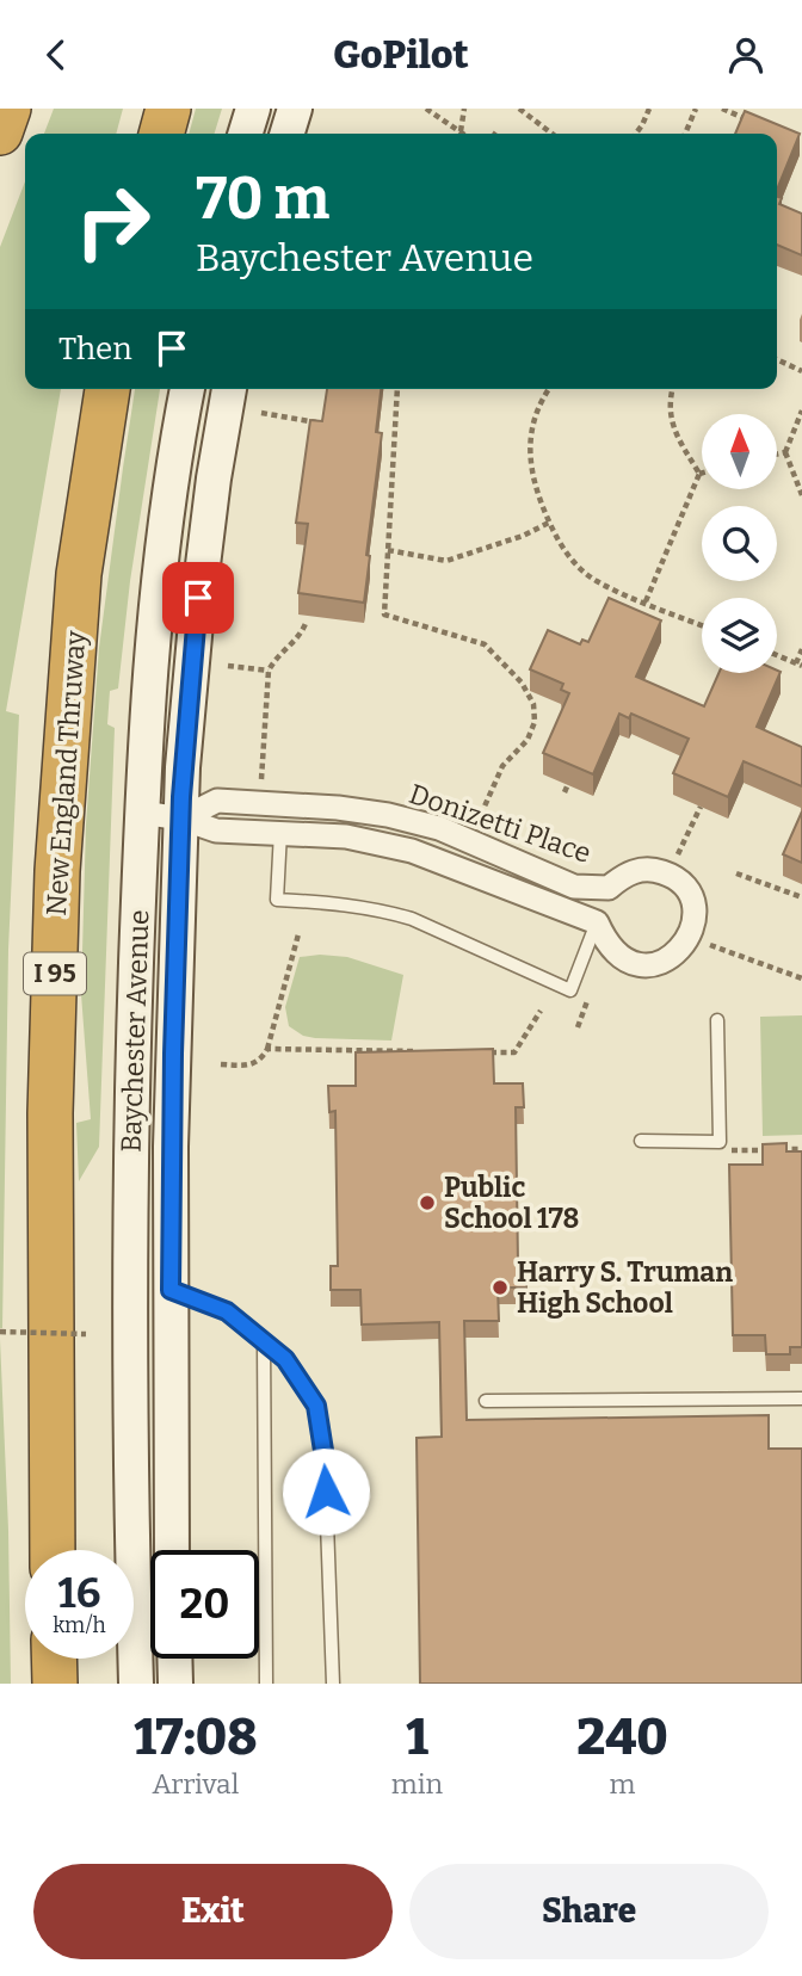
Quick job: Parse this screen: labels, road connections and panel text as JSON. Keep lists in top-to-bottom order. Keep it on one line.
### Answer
{"streets":{"highway":["New England Thruway","I 95"],"main road":["Baychester Avenue"],"street":["Donizetti Place"]},"crossings":[["Donizetti Place","Baychester Avenue"]],"places":["Public School 178","Harry S. Truman High School"],"north":"top","page":{"header":"GoPilot","turn":["70 m","Baychester Avenue"],"then":"Then","speed":"16 km/h","limit":"20","eta":["17:08","Arrival","1","min","240","m"],"buttons":["Exit","Share"]}}
